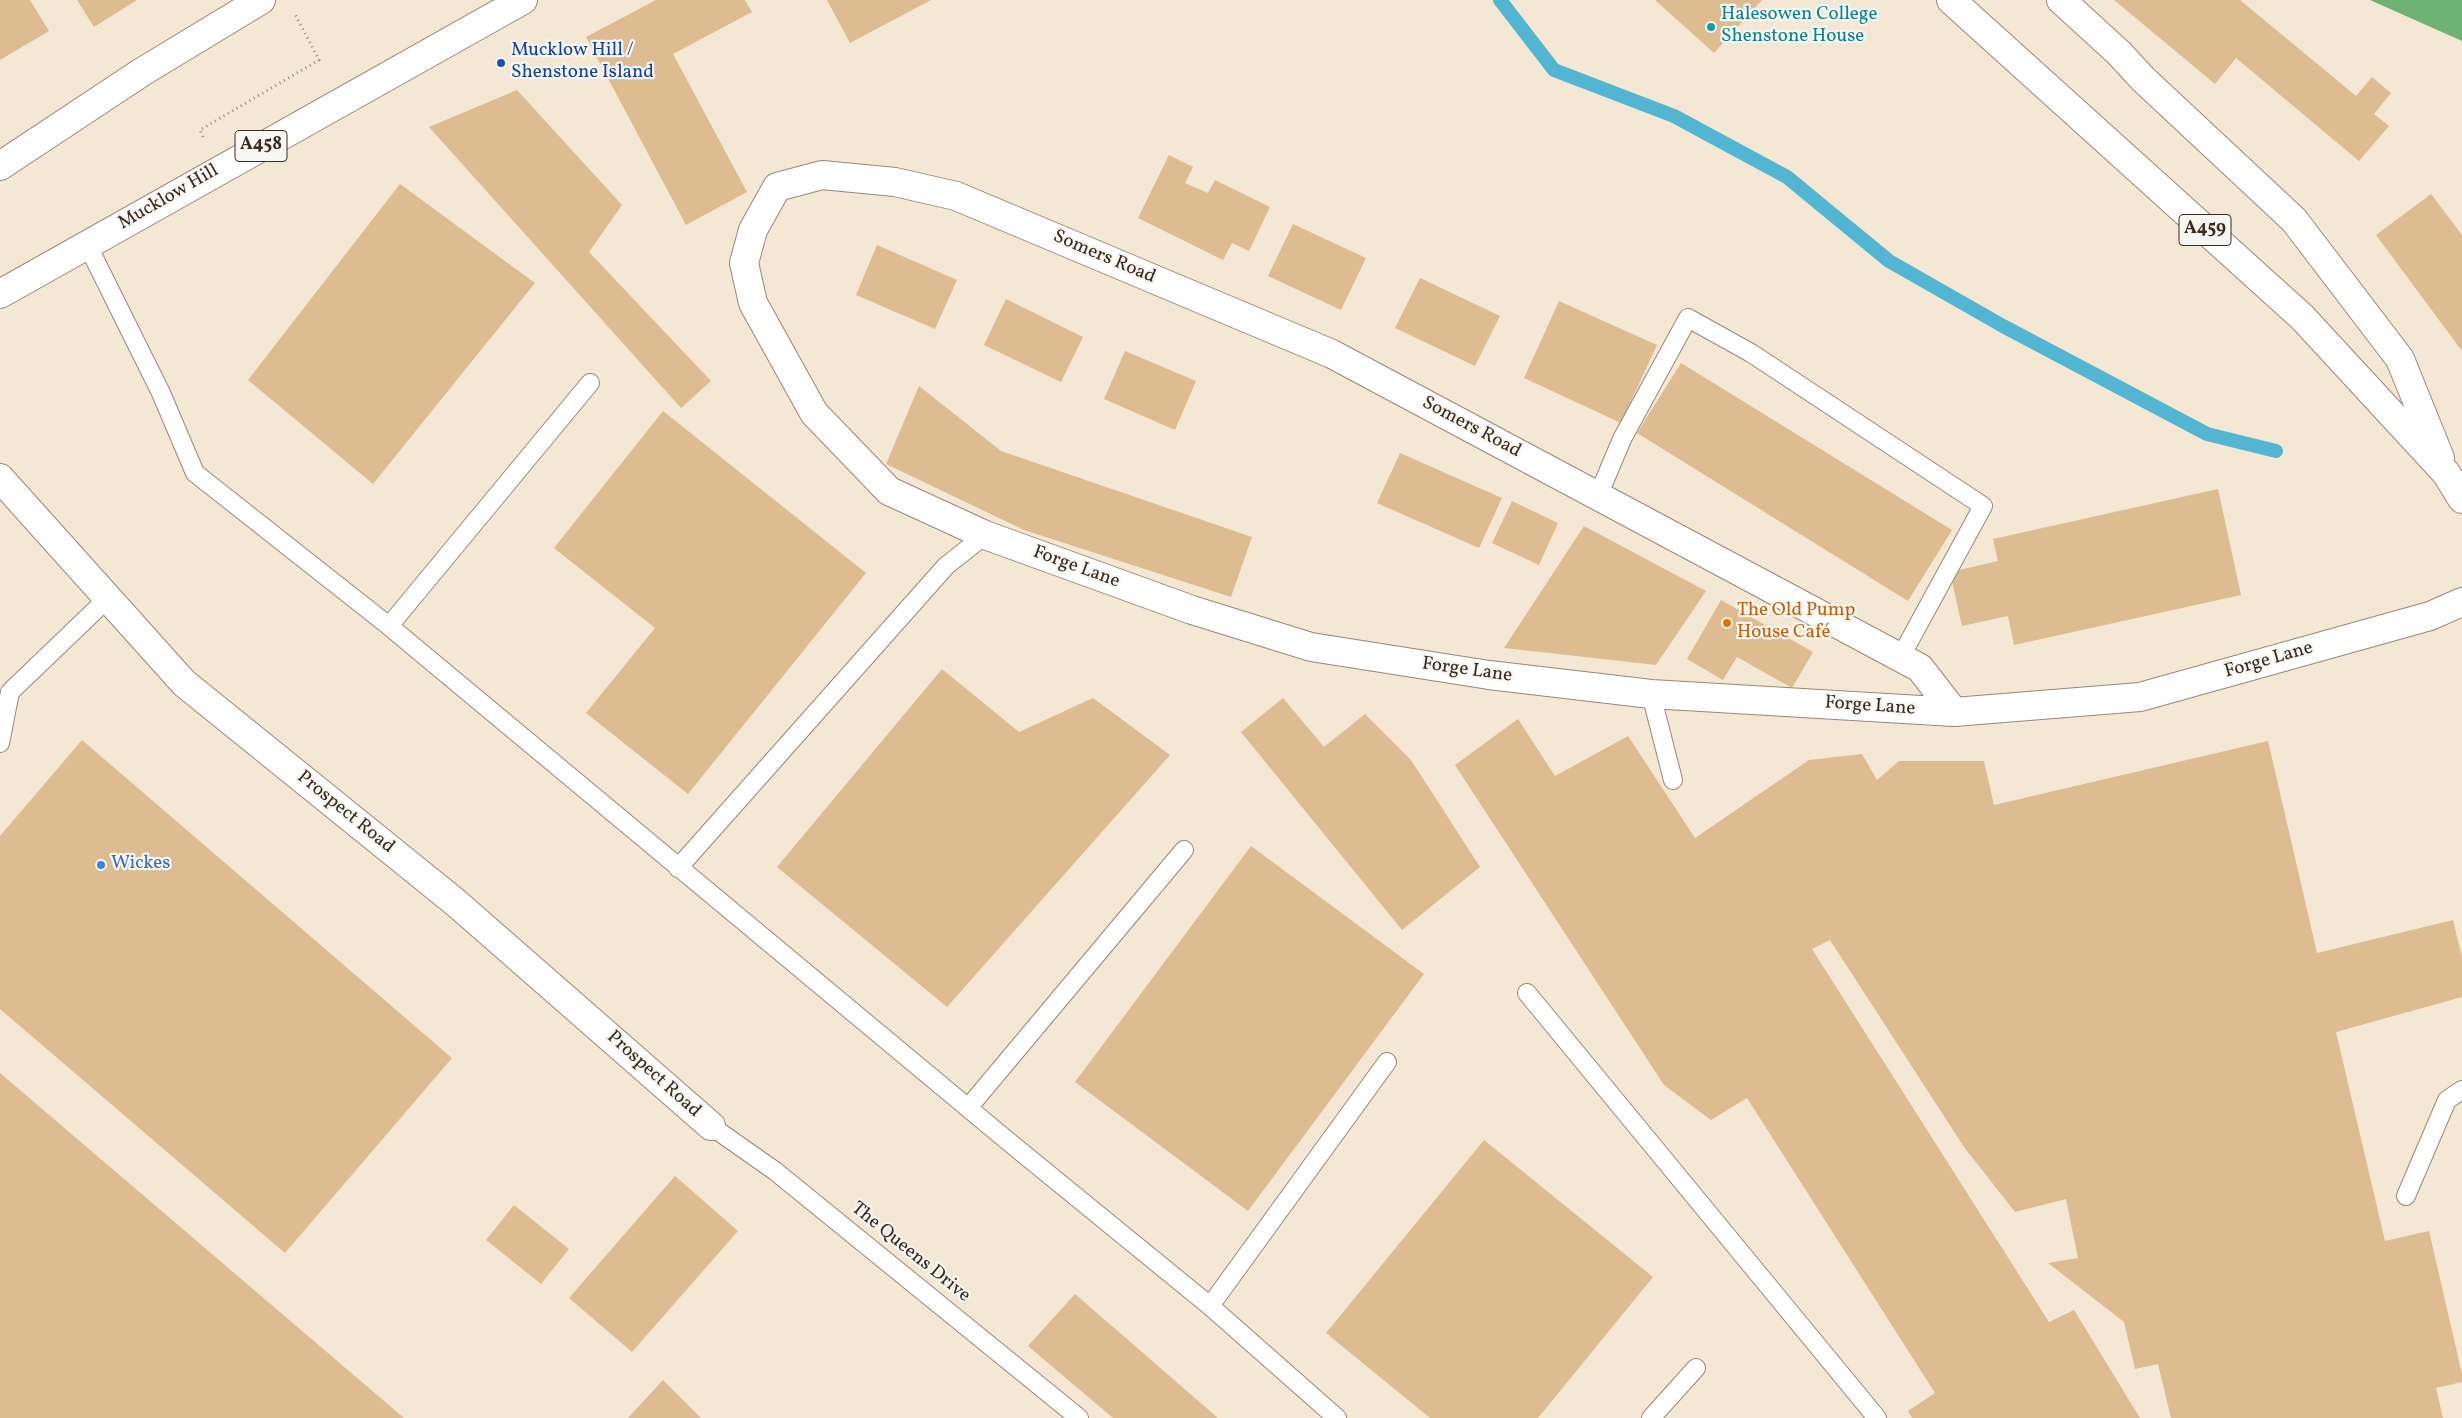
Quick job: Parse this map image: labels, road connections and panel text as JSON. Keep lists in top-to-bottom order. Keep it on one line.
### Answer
{"streets":{"main road":["A458","Mucklow Hill","A459","Somers Road","Forge Lane","Prospect Road"],"lane":["The Queens Drive"]},"crossings":[["Somers Road","Forge Lane"],["Prospect Road","The Queens Drive"]],"places":["Halesowen College Shenstone House","Mucklow Hill / Shenstone Island","The Old Pump House Café","Wickes"]}
